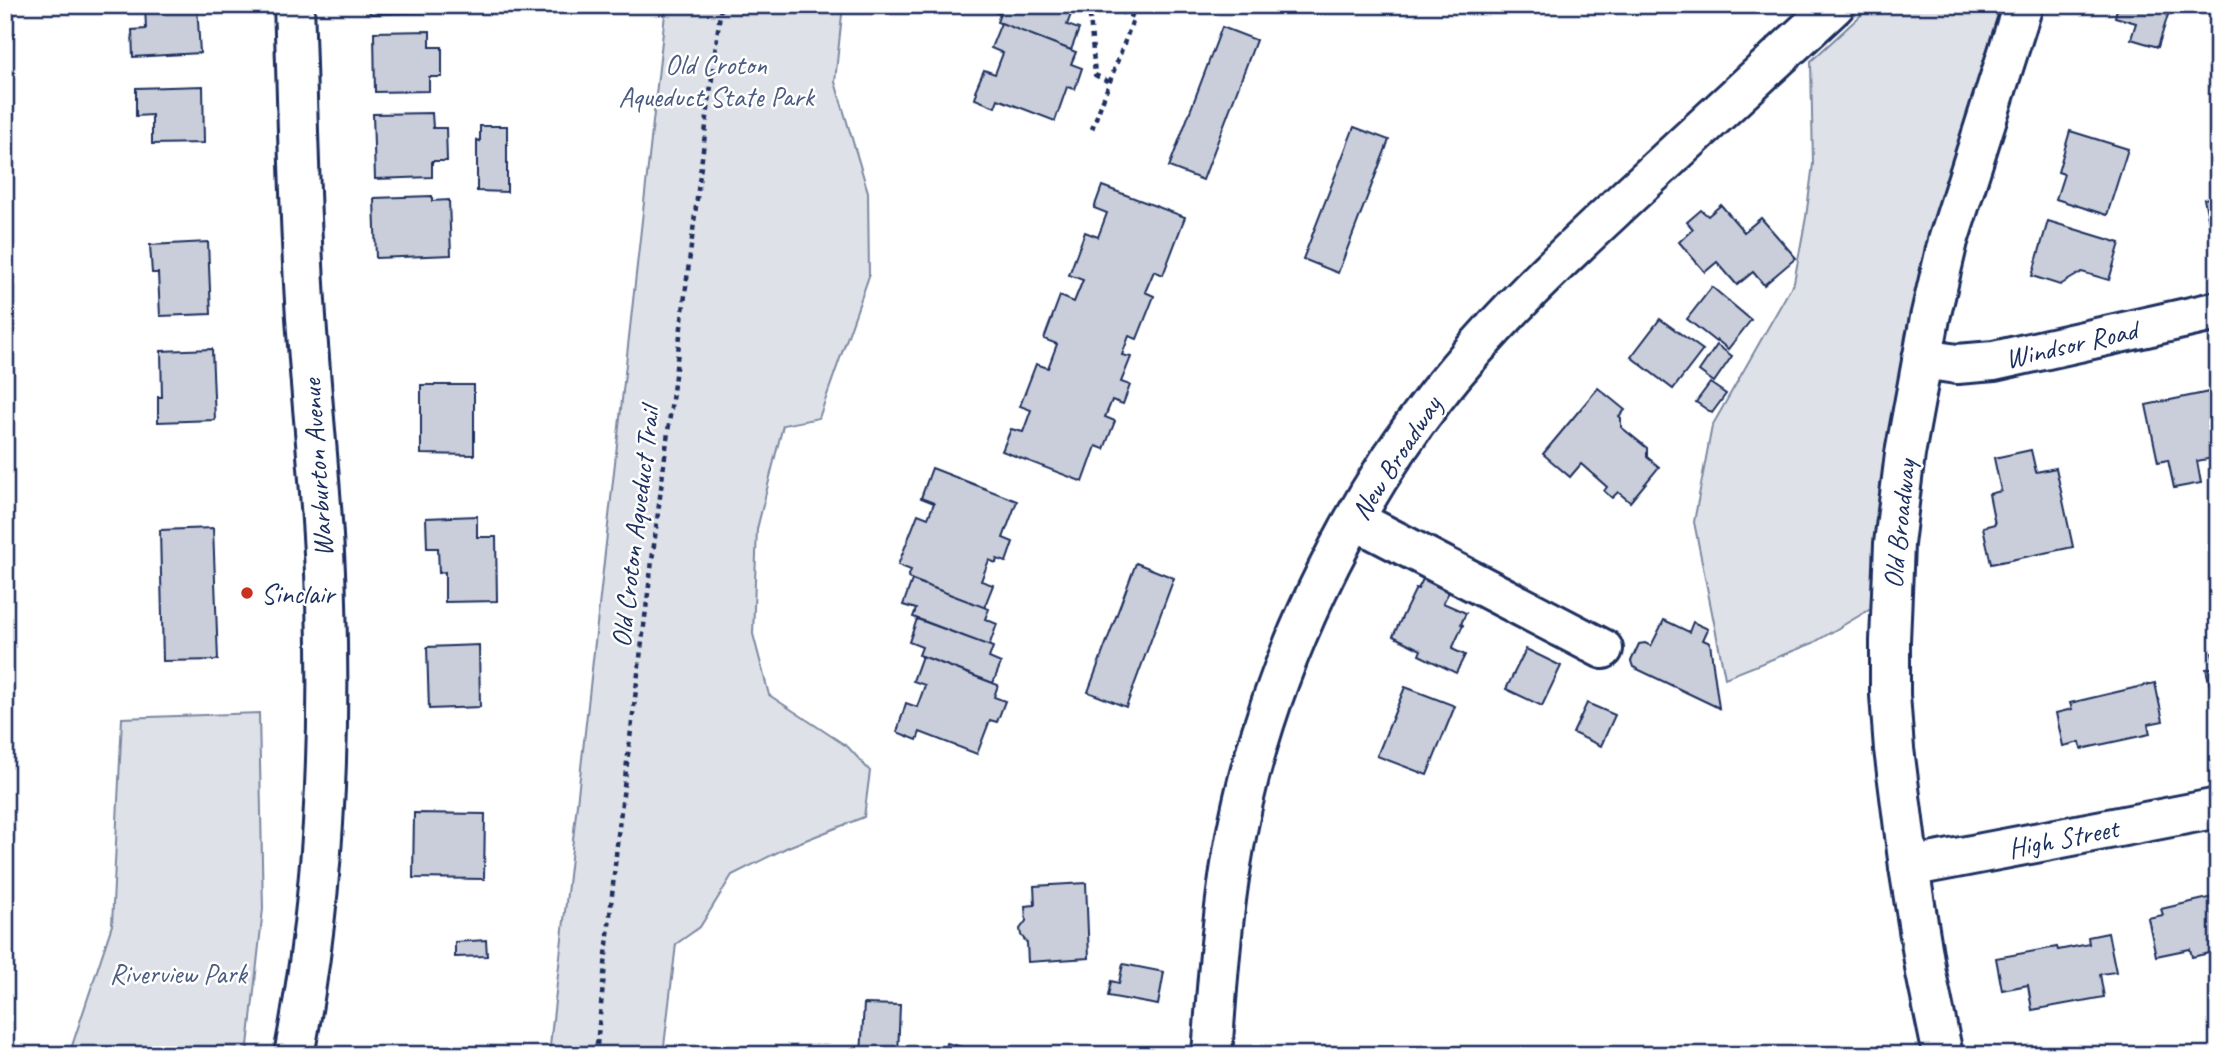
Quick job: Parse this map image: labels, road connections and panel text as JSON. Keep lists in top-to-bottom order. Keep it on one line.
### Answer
{"streets":{"main road":["Windsor Road","New Broadway","Warburton Avenue","Old Broadway","High Street"],"path":["Old Croton Aqueduct Trail"]},"crossings":[["Windsor Road","Old Broadway"],["Old Broadway","High Street"]],"parks":["Old Croton Aqueduct State Park","Riverview Park"],"places":["Sinclair"]}
